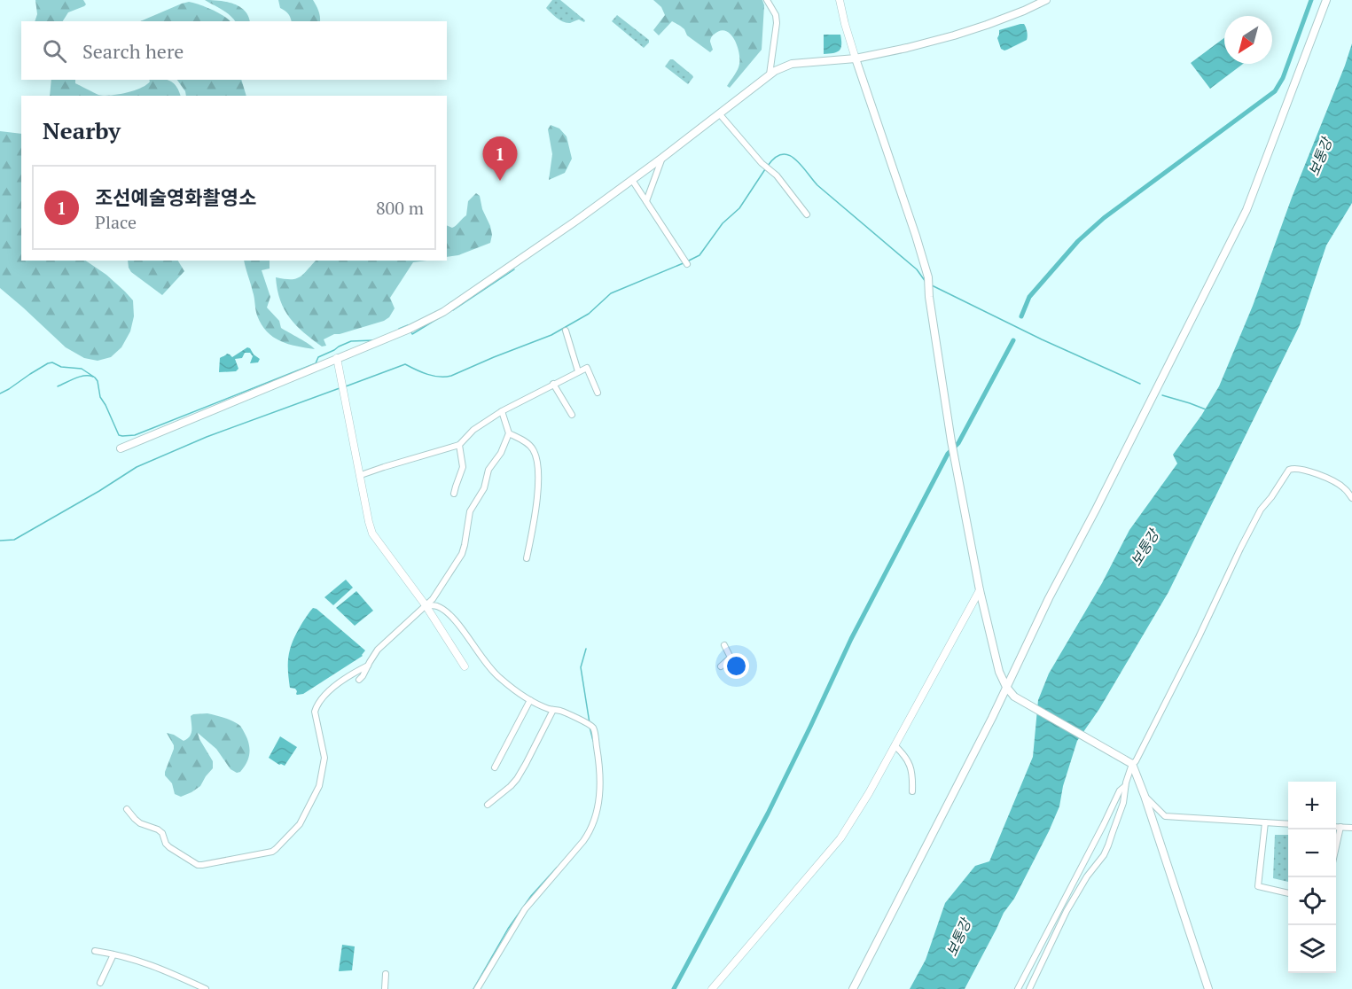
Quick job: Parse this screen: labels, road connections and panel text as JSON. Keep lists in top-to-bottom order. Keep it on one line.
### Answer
{"water":["보통강"],"north":"bottom left","page":{"search":"Search here","heading":"Nearby","pins":"1","list":[{"mark":"1","name":"조선예술영화촬영소","note":"Place","value":"800 m"}],"map_buttons":["+","−"]}}
